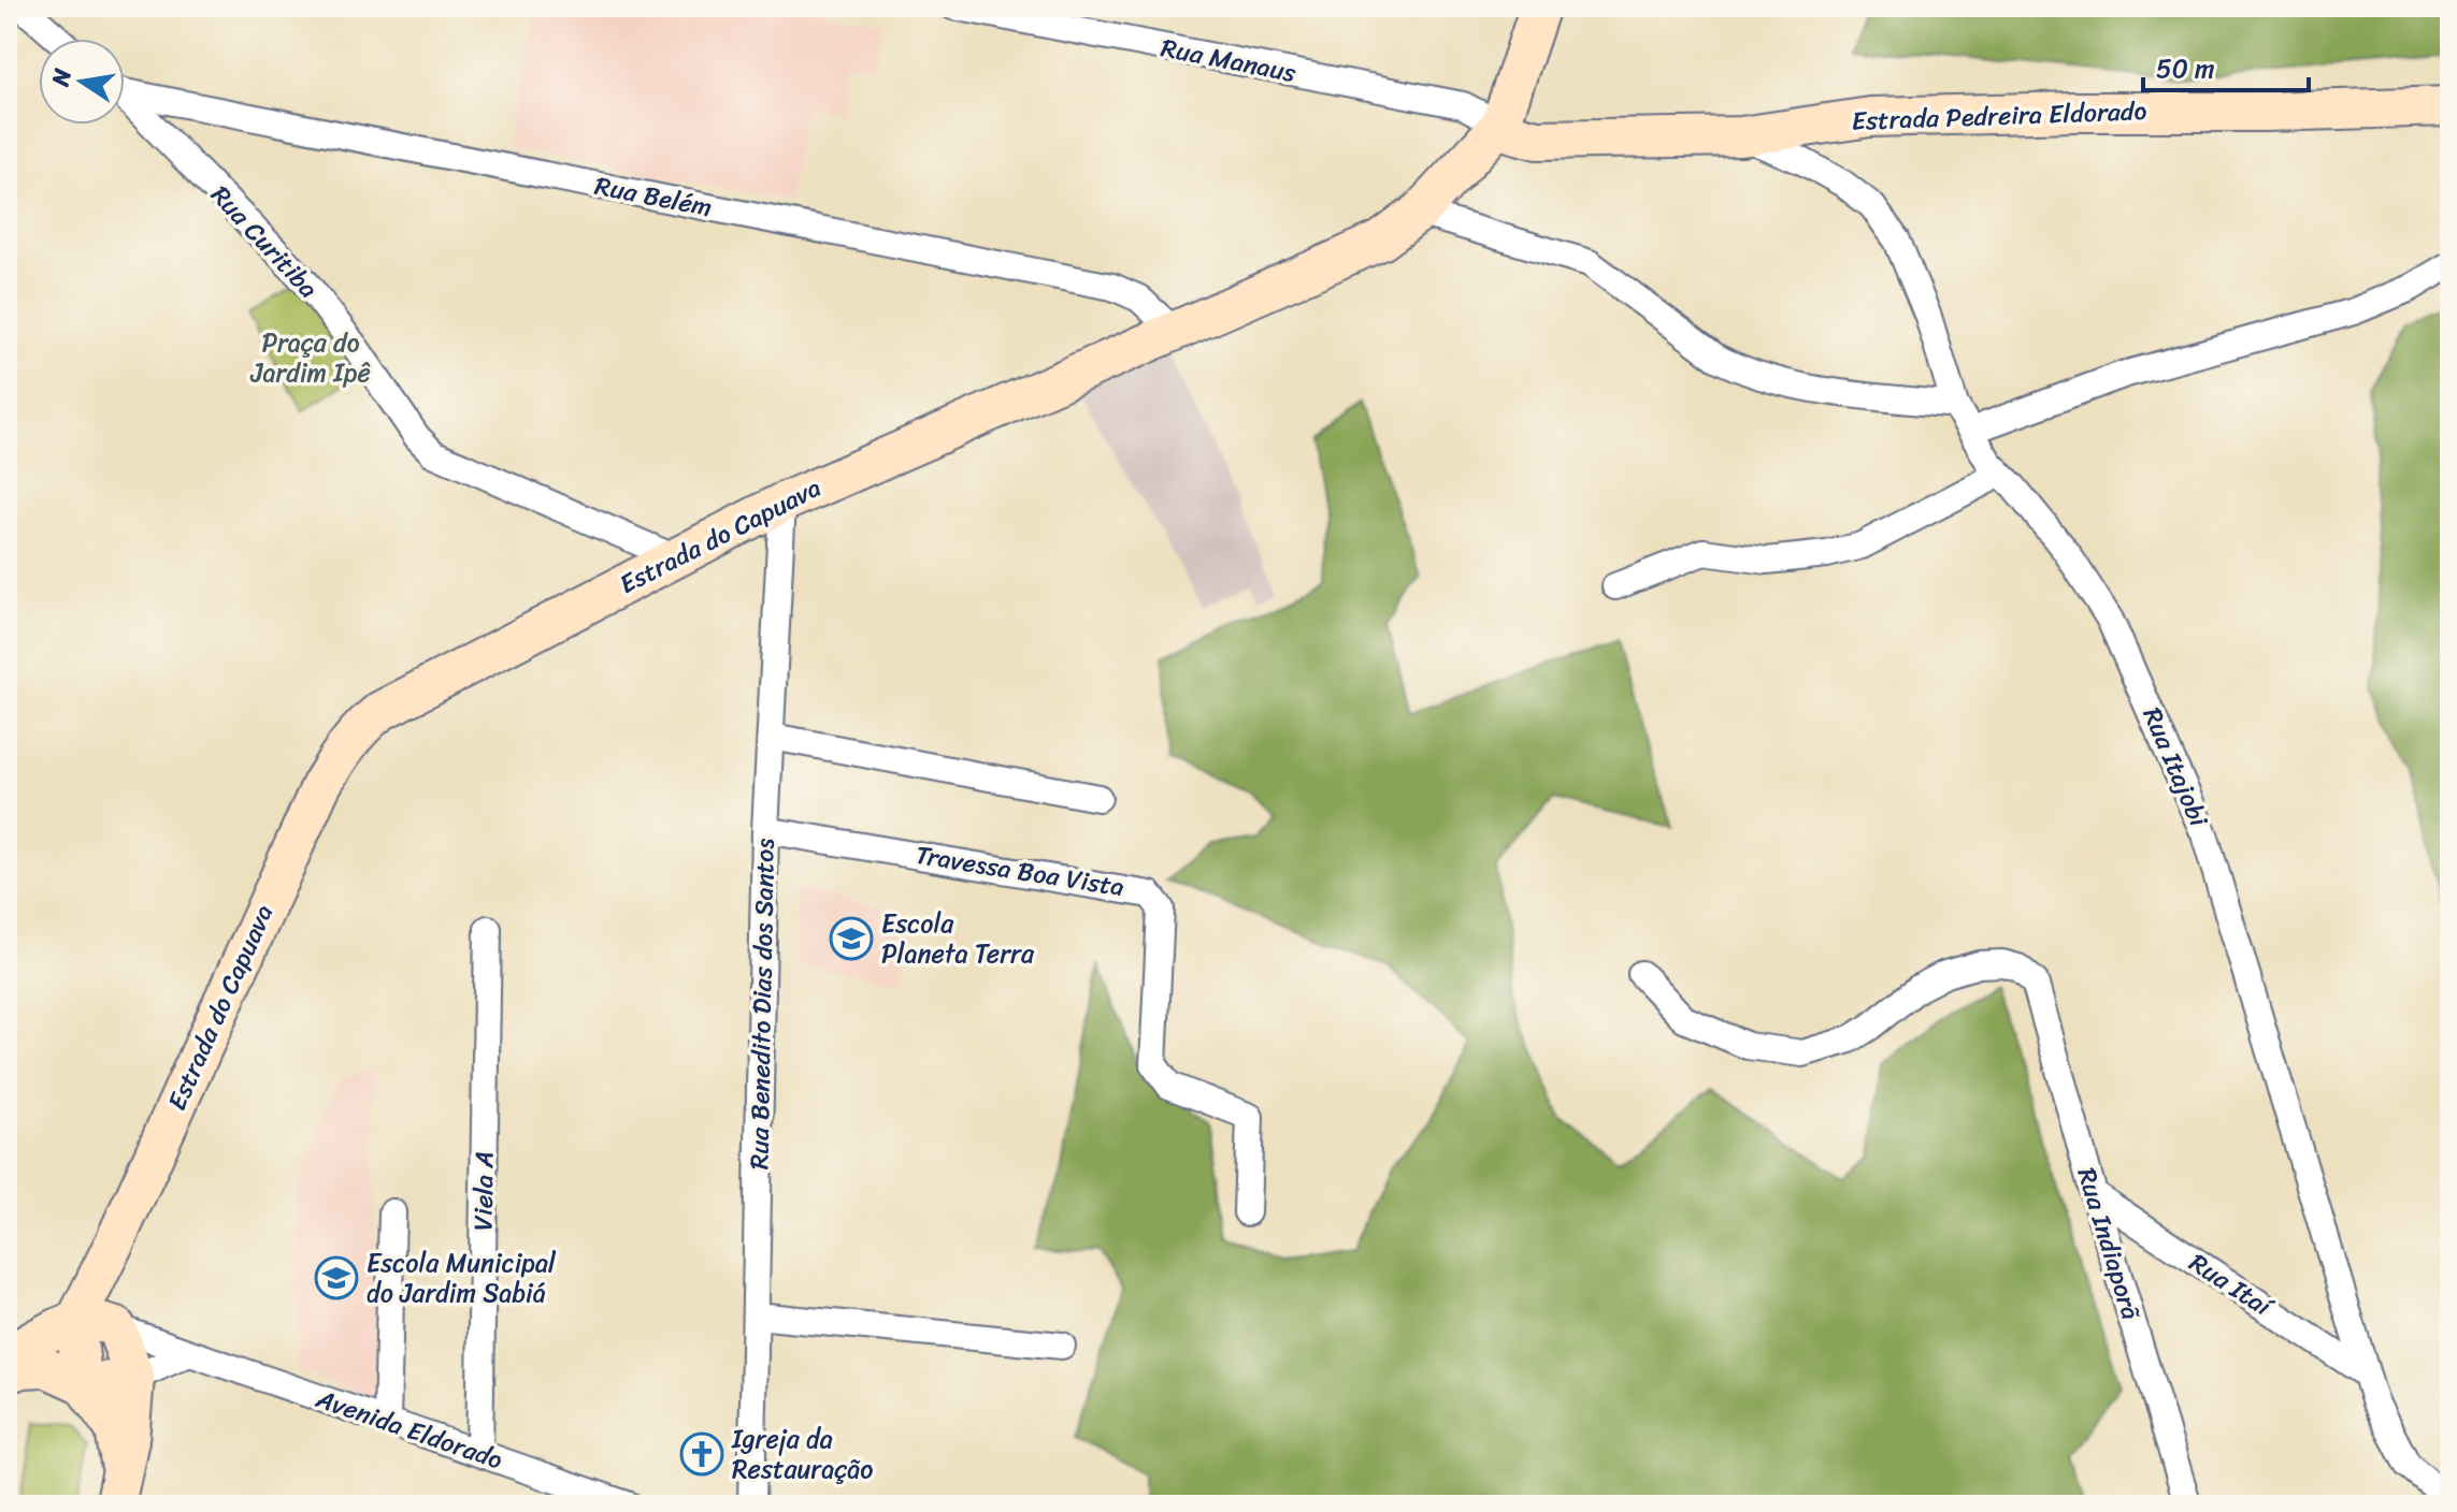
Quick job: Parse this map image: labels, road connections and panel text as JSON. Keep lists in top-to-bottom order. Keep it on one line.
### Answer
{"streets":{"street":["Rua Manaus","Estrada Pedreira Eldorado","Rua Belém","Rua Curitiba","Estrada do Capuava","Rua Itajobi","Travessa Boa Vista","Rua Benedito Dias dos Santos","Viela A","Rua Indiaporã","Rua Itaí","Avenida Eldorado"]},"crossings":[["Rua Manaus","Estrada Pedreira Eldorado"],["Rua Manaus","Estrada do Capuava"],["Estrada Pedreira Eldorado","Estrada do Capuava"],["Estrada Pedreira Eldorado","Rua Itajobi"],["Rua Belém","Estrada do Capuava"],["Rua Curitiba","Estrada do Capuava"],["Estrada do Capuava","Rua Benedito Dias dos Santos"],["Rua Itajobi","Rua Itaí"],["Travessa Boa Vista","Rua Benedito Dias dos Santos"],["Viela A","Avenida Eldorado"],["Rua Indiaporã","Rua Itaí"]],"parks":["Praça do Jardim Ipê"],"places":{"school or university":["Escola Planeta Terra","Escola Municipal do Jardim Sabiá"],"church":["Igreja da Restauração"]},"scale_bar":"50 m","north":"left"}
